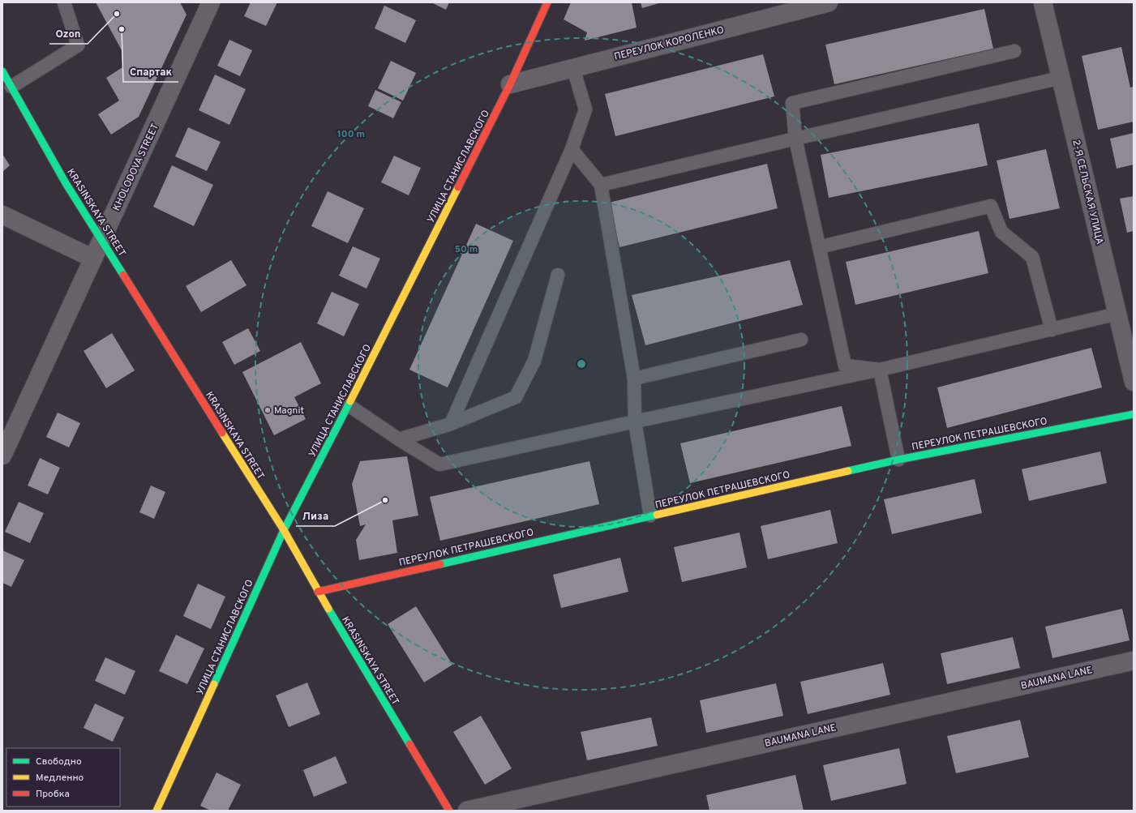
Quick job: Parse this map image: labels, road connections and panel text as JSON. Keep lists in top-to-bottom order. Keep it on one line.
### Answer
{"streets":{"street":["ПЕРЕУЛОК КОРОЛЕНКО","УЛИЦА СТАНИСЛАВСКОГО","KHOLODOVA STREET","2-Я СЕЛЬСКАЯ УЛИЦА","KRASINSKAYA STREET","ПЕРЕУЛОК ПЕТРАШЕВСКОГО","BAUMANA LANE"]},"crossings":[["ПЕРЕУЛОК КОРОЛЕНКО","УЛИЦА СТАНИСЛАВСКОГО"],["УЛИЦА СТАНИСЛАВСКОГО","KRASINSKAYA STREET"],["KHOLODOVA STREET","KRASINSKAYA STREET"],["KRASINSKAYA STREET","ПЕРЕУЛОК ПЕТРАШЕВСКОГО"]],"places":["Ozon","Спартак","Magnit","Лиза"],"legend":["Свободно","Медленно","Пробка"],"rings":["100 m","50 m"]}
